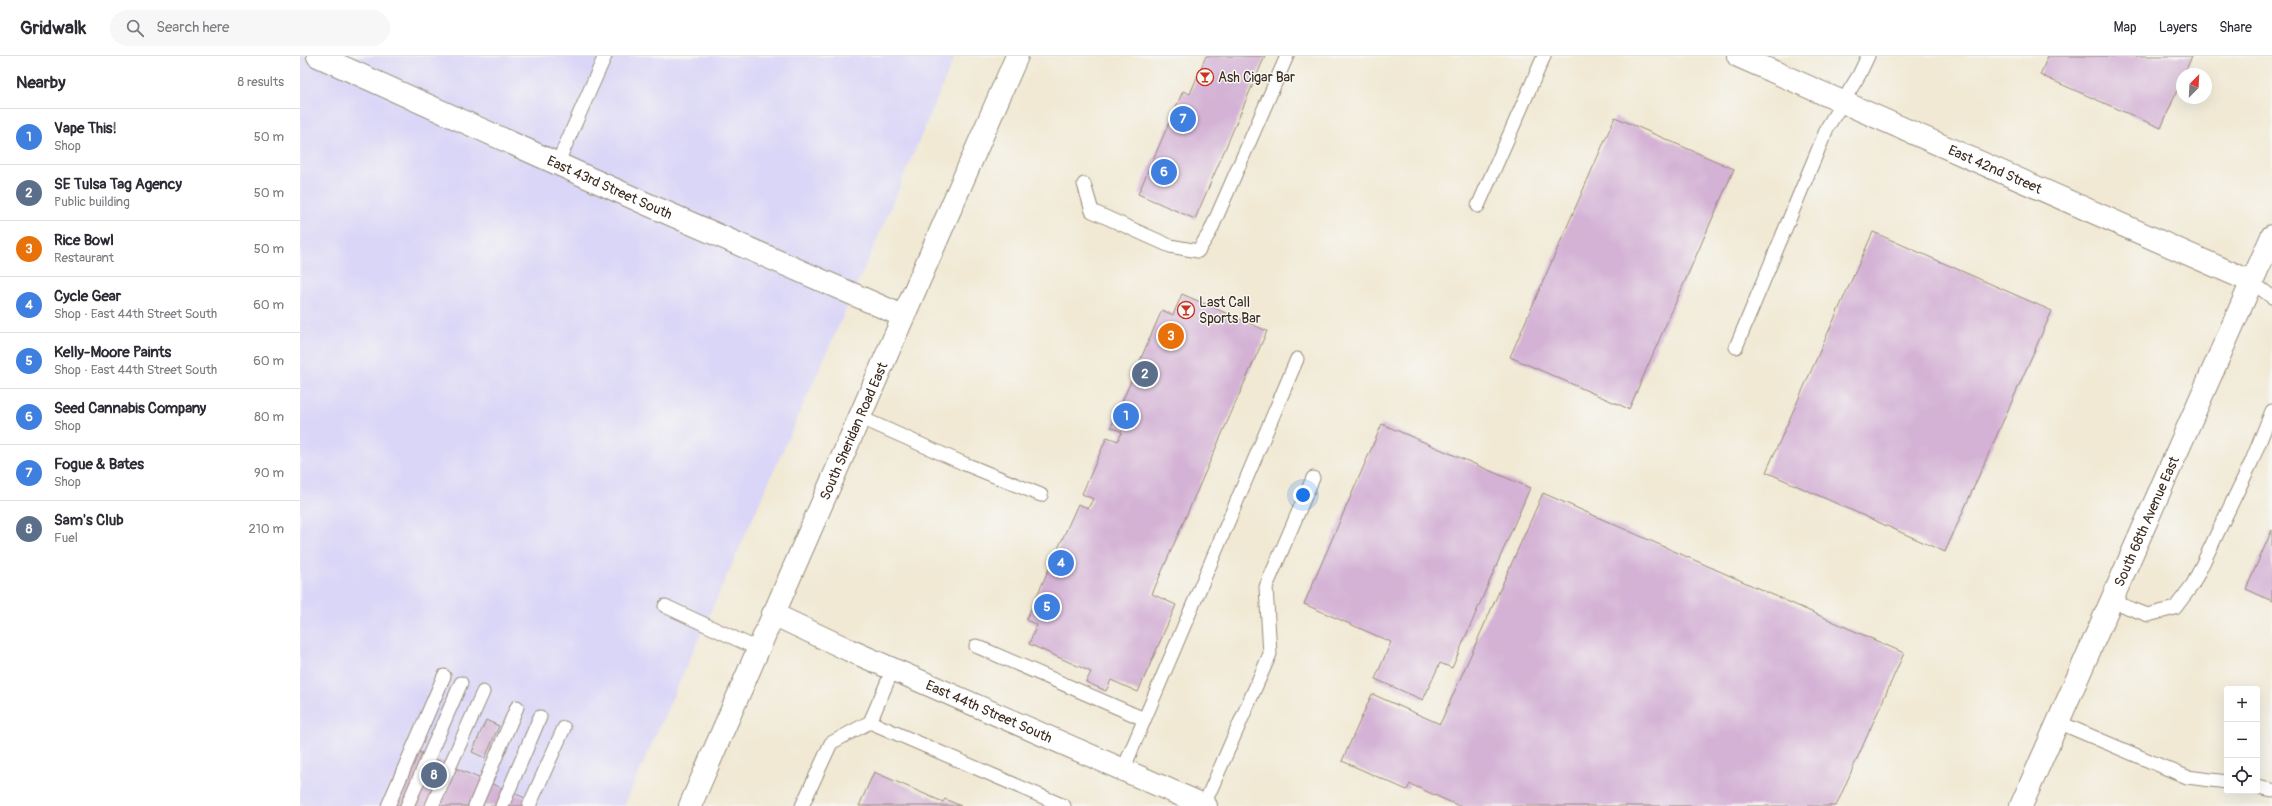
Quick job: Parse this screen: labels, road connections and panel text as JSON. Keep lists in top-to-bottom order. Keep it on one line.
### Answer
{"streets":{"street":["East 42nd Street","East 43rd Street South","South Sheridan Road East","South 68th Avenue East","East 44th Street South"]},"crossings":[["East 42nd Street","South 68th Avenue East"],["East 43rd Street South","South Sheridan Road East"],["South Sheridan Road East","East 44th Street South"]],"places":{"bar":["Ash Cigar Bar","Last Call Sports Bar"]},"north":"top right","page":{"header":"Gridwalk","search":"Search here","nav":["Map","Layers","Share"],"heading":["Nearby","8 results"],"pins":["7","6","3","2","1","4","5","8"],"list":[{"mark":"1","name":"Vape This!","note":"Shop","value":"50 m"},{"mark":"2","name":"SE Tulsa Tag Agency","note":"Public building","value":"50 m"},{"mark":"3","name":"Rice Bowl","note":"Restaurant","value":"50 m"},{"mark":"4","name":"Cycle Gear","note":"Shop · East 44th Street South","value":"60 m"},{"mark":"5","name":"Kelly-Moore Paints","note":"Shop · East 44th Street South","value":"60 m"},{"mark":"6","name":"Seed Cannabis Company","note":"Shop","value":"80 m"},{"mark":"7","name":"Fogue & Bates","note":"Shop","value":"90 m"},{"mark":"8","name":"Sam's Club","note":"Fuel","value":"210 m"}],"map_buttons":["+","−"]}}
